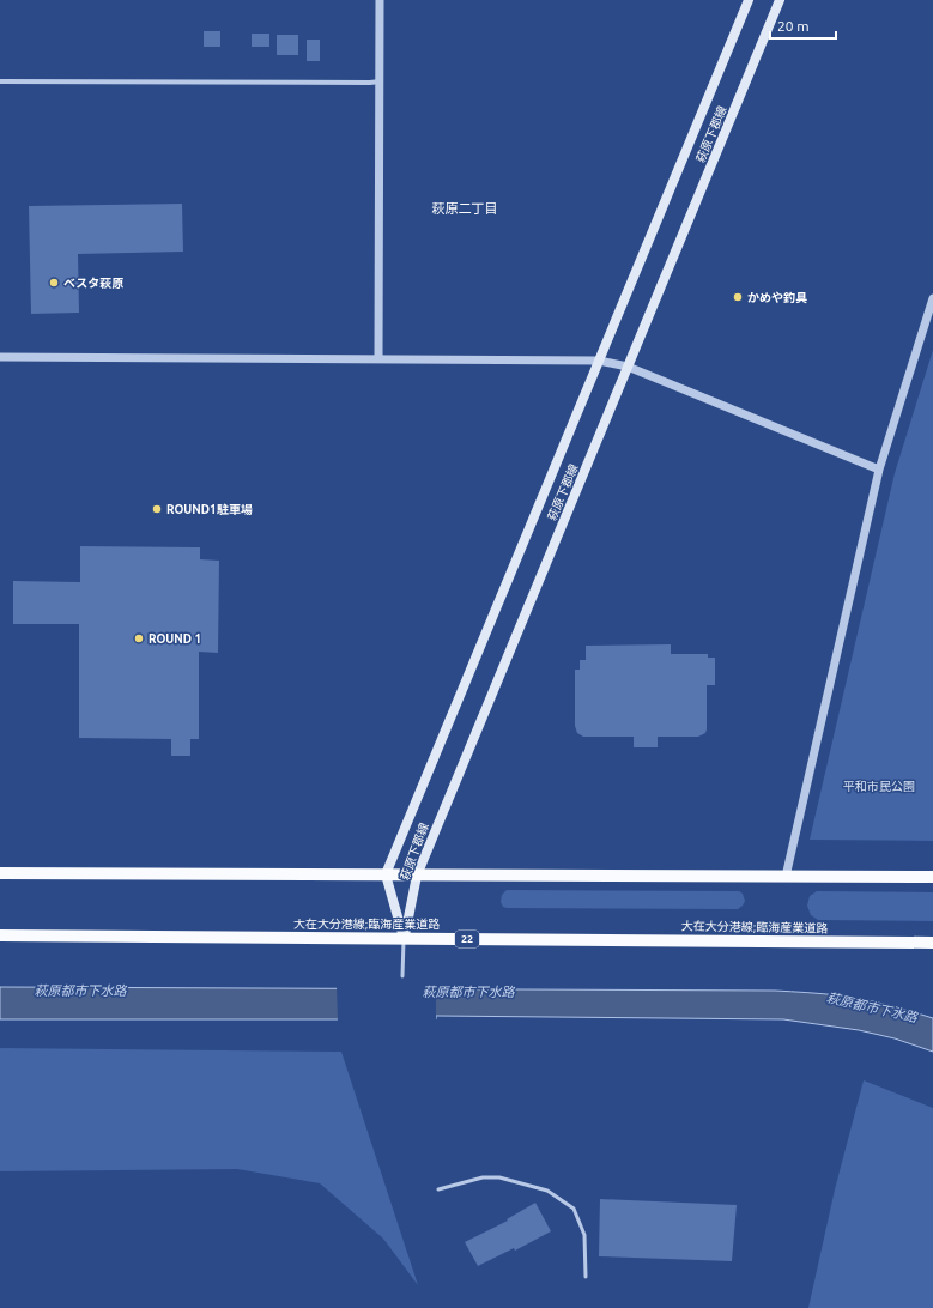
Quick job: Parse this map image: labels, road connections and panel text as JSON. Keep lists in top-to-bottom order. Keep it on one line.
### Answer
{"streets":{"main road":["萩原下郡線","大在大分港線;臨海産業道路","22"]},"crossings":[["萩原下郡線","大在大分港線;臨海産業道路"]],"districts":["萩原二丁目"],"water":["萩原都市下水路"],"parks":["平和市民公園"],"places":["ベスタ萩原","かめや釣具","ROUND1駐車場","ROUND 1"],"scale_bar":"20 m"}
